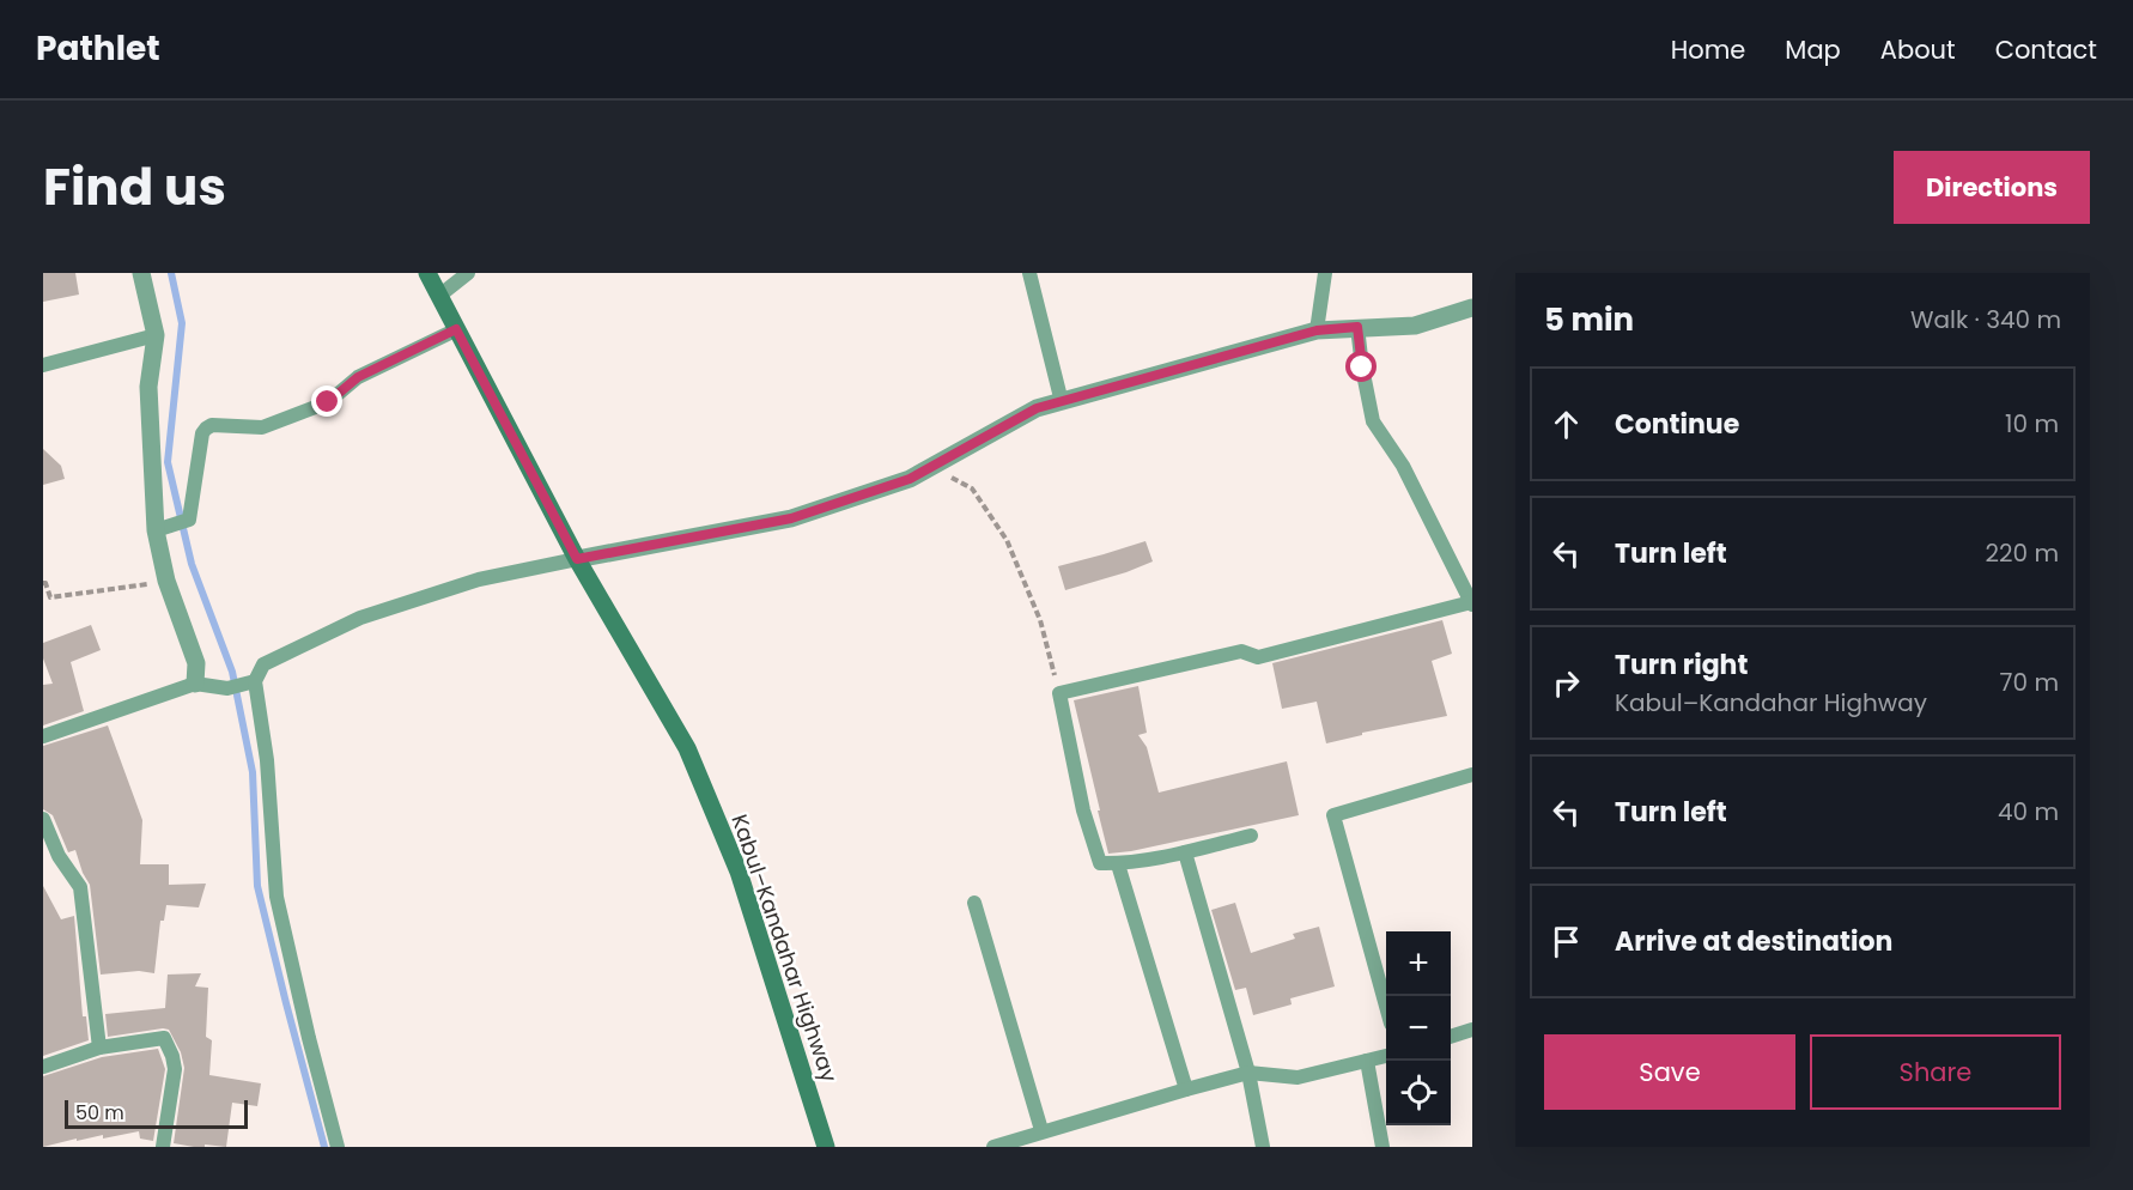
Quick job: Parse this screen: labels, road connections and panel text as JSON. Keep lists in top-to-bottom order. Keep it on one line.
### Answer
{"streets":{"main road":["Kabul–Kandahar Highway"]},"scale_bar":"50 m","page":{"header":"Pathlet","nav":["Home","Map","About","Contact"],"title":"Find us","buttons":["Directions",["Save","Share"]],"heading":["5 min","Walk · 340 m"],"list":[["Continue","10 m"],["Turn left","220 m"],["Turn right","Kabul–Kandahar Highway","70 m"],["Turn left","40 m"],"Arrive at destination"],"map_buttons":["+","−"],"scale":"50 m"}}
